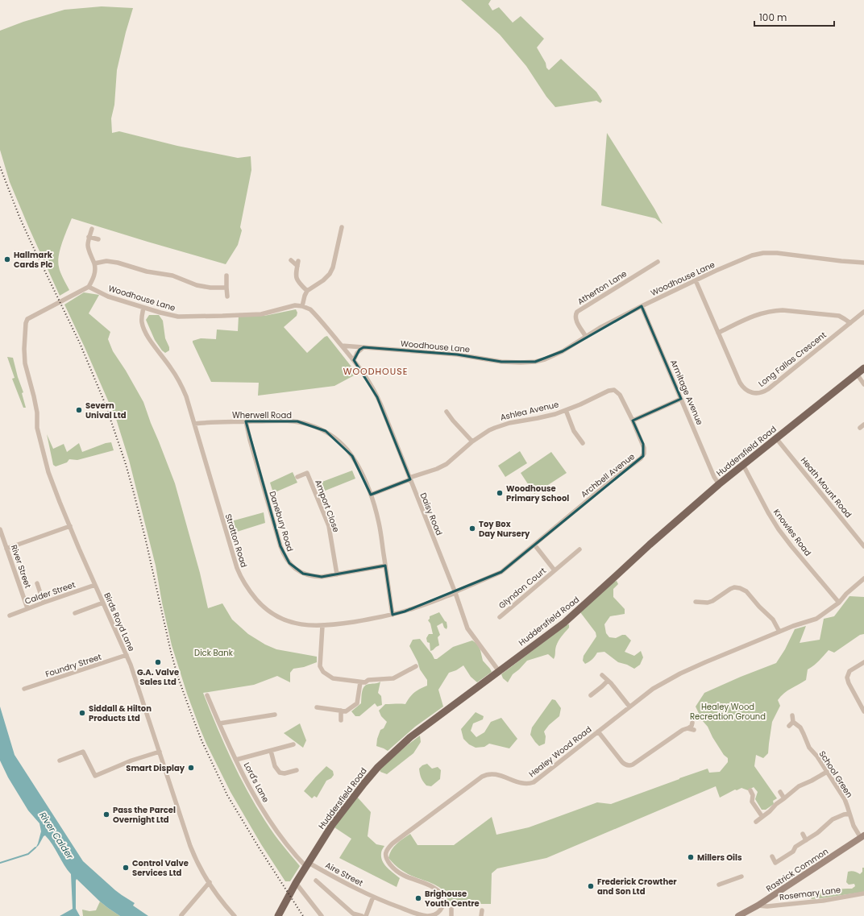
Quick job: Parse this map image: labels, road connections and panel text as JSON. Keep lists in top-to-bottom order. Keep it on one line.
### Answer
{"streets":{"main road":["Huddersfield Road"],"street":["Woodhouse Lane","Atherton Lane","Long Fallas Crescent","Armitage Avenue","Ashlea Avenue","Wherwell Road","Archbell Avenue","Heath Mount Road","Amport Close","Daisy Road","Danebury Road","Knowles Road","Stratton Road","River Street","Glyndon Court","Calder Street","Birds Royd Lane","Foundry Street","Healey Wood Road","School Green","Lord's Lane","Rastrick Common","Aire Street","Rosemary Lane"]},"crossings":[["Woodhouse Lane","Atherton Lane"],["Woodhouse Lane","Long Fallas Crescent"],["Woodhouse Lane","Armitage Avenue"],["Woodhouse Lane","Stratton Road"],["Woodhouse Lane","Birds Royd Lane"],["Armitage Avenue","Huddersfield Road"],["Ashlea Avenue","Archbell Avenue"],["Ashlea Avenue","Daisy Road"],["Wherwell Road","Danebury Road"],["Wherwell Road","Stratton Road"],["Huddersfield Road","Heath Mount Road"],["Huddersfield Road","Daisy Road"],["Huddersfield Road","Knowles Road"],["Huddersfield Road","Lord's Lane"],["Huddersfield Road","Aire Street"],["Archbell Avenue","Daisy Road"],["Archbell Avenue","Stratton Road"],["Archbell Avenue","Glyndon Court"],["Amport Close","Danebury Road"],["Daisy Road","Stratton Road"],["Knowles Road","Healey Wood Road"],["River Street","Calder Street"],["Calder Street","Birds Royd Lane"],["Birds Royd Lane","Foundry Street"],["Healey Wood Road","Aire Street"],["School Green","Rastrick Common"],["Lord's Lane","Aire Street"],["Rastrick Common","Rosemary Lane"]],"districts":["WOODHOUSE"],"water":["River Calder"],"parks":["Dick Bank","Healey Wood Recreation Ground"],"places":["Hallmark Cards Plc","Severn Unival Ltd","Woodhouse Primary School","Toy Box Day Nursery","G.A. Valve Sales Ltd","Siddall & Hilton Products Ltd","Smart Display","Pass the Parcel Overnight Ltd","Millers Oils","Control Valve Services Ltd","Frederick Crowther and Son Ltd","Brighouse Youth Centre"],"scale_bar":"100 m"}
